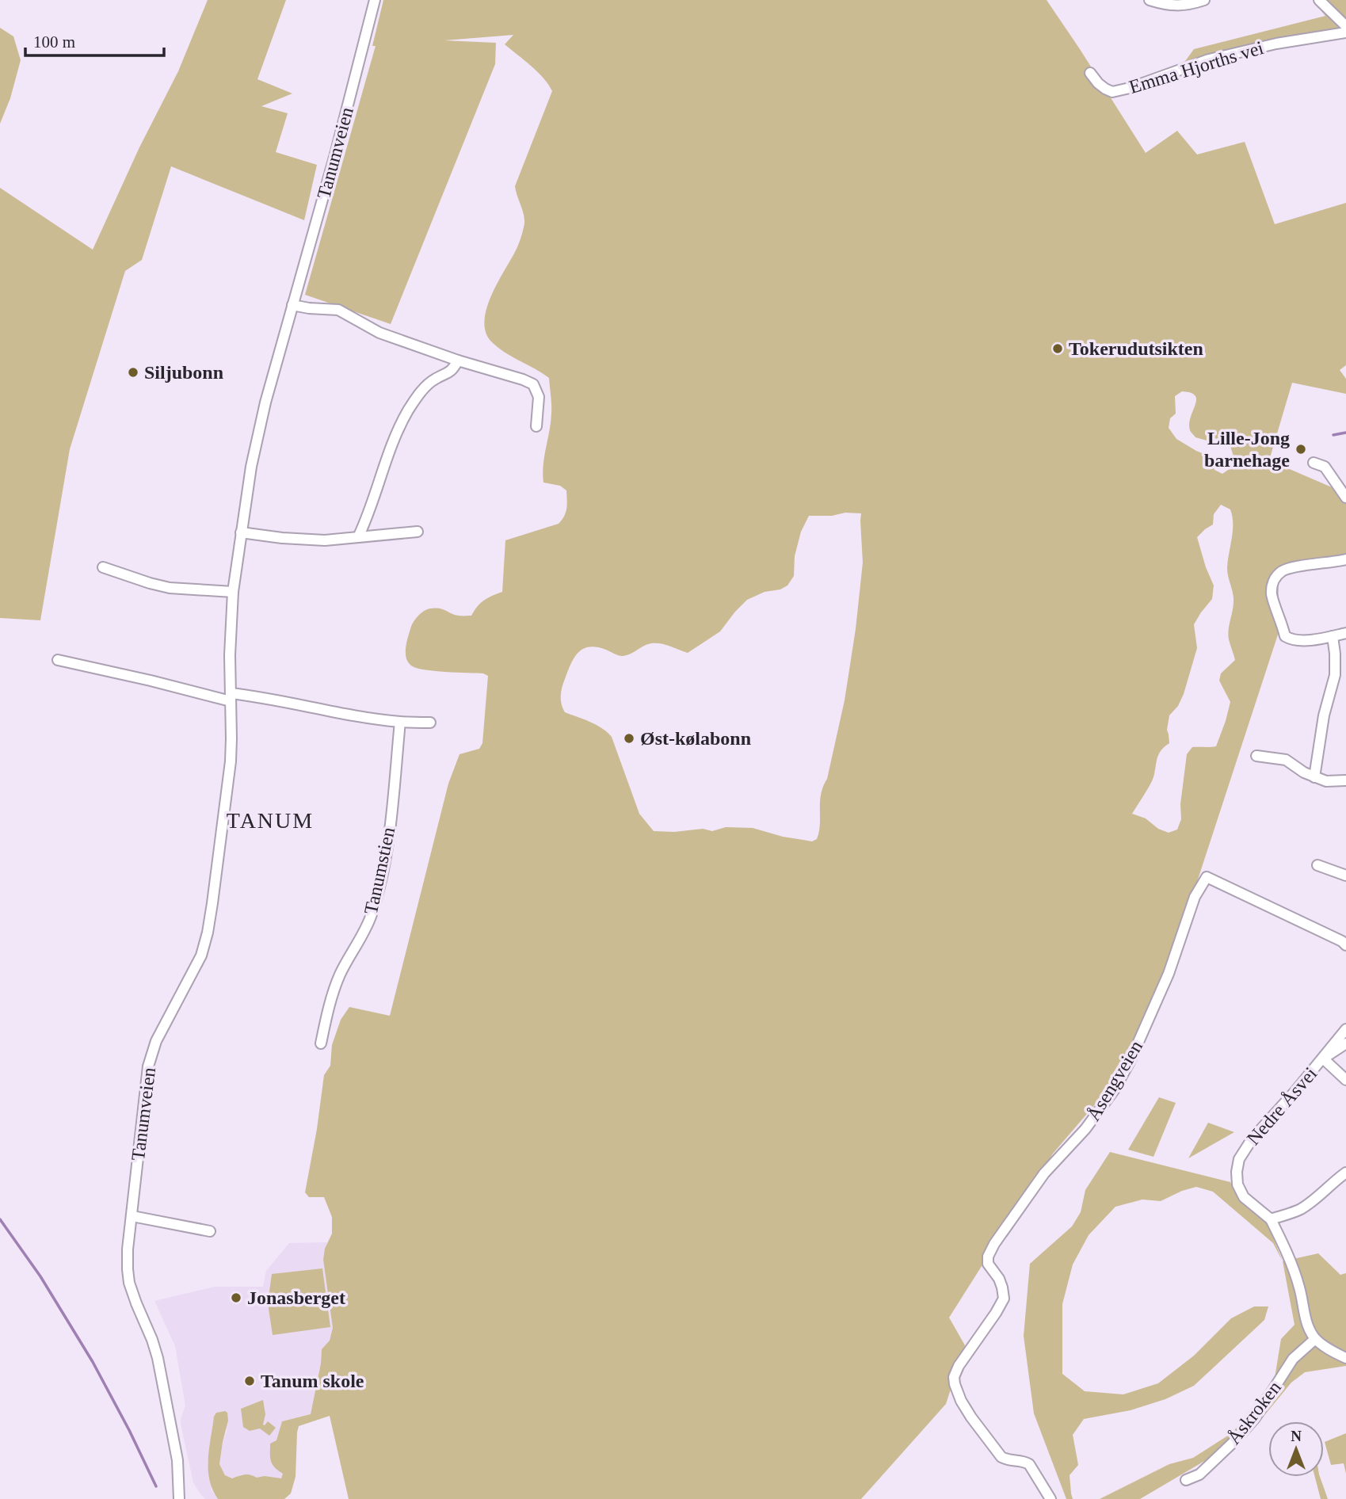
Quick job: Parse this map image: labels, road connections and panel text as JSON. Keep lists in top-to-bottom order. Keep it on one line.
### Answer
{"streets":{"street":["Emma Hjorths vei","Tanumveien","Tanumstien","Åsengveien","Nedre Åsvei","Åskroken"]},"districts":["TANUM"],"places":["Tokerudutsikten","Siljubonn","Lille-Jong barnehage","Øst-kølabonn","Jonasberget","Tanum skole"],"scale_bar":"100 m","north":"top"}
